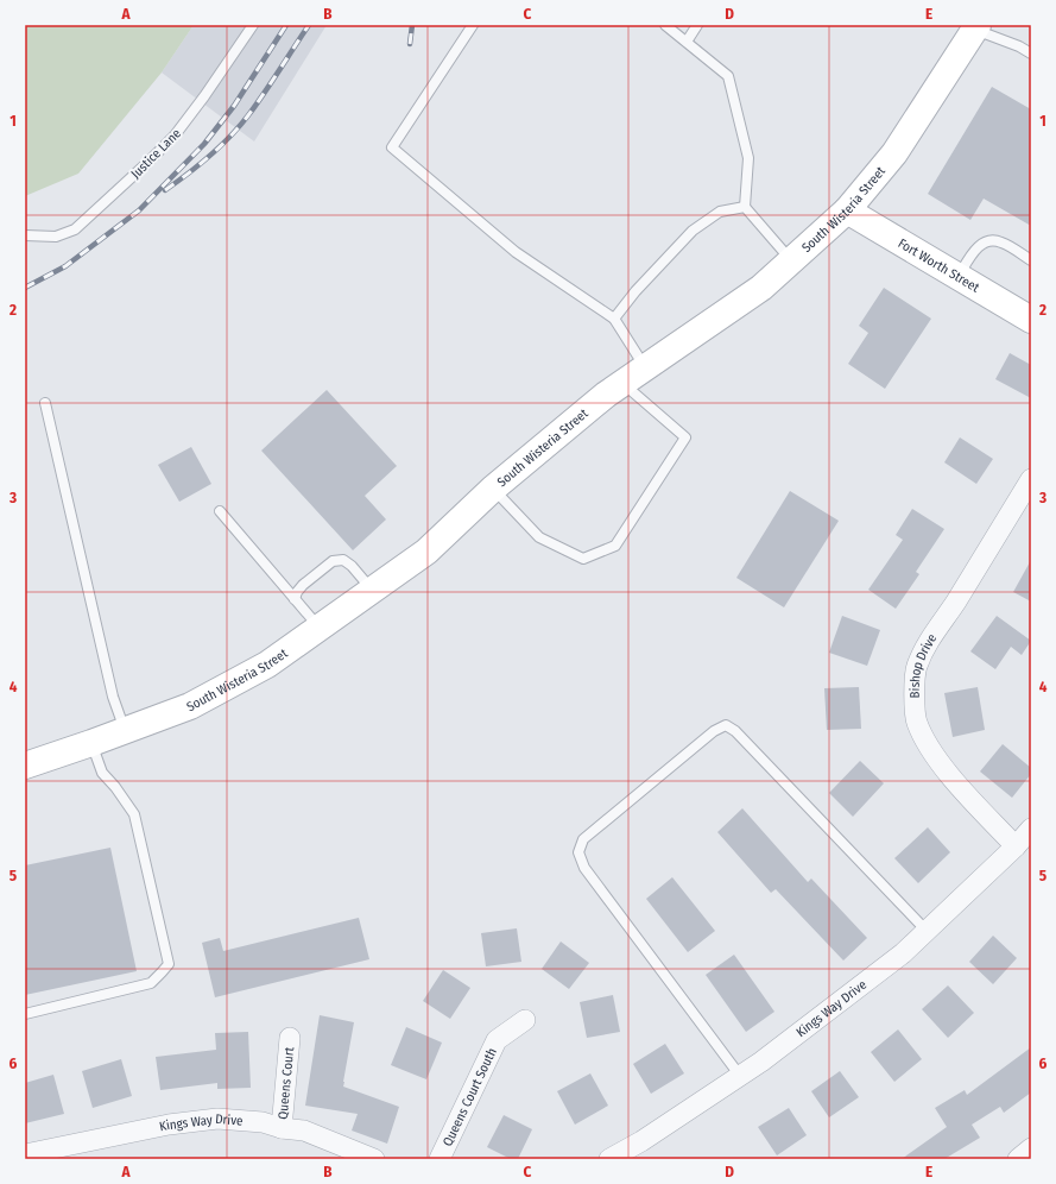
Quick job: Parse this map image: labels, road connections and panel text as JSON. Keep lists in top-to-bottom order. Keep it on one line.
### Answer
{"streets":{"street":["South Wisteria Street","Fort Worth Street","Bishop Drive","Kings Way Drive","Queens Court","Queens Court South"],"lane":["Justice Lane"]},"crossings":[["South Wisteria Street","Fort Worth Street"],["Bishop Drive","Kings Way Drive"],["Kings Way Drive","Queens Court"]],"grid":{"columns":["A","B","C","D","E"],"rows":["1","2","3","4","5","6"]}}
